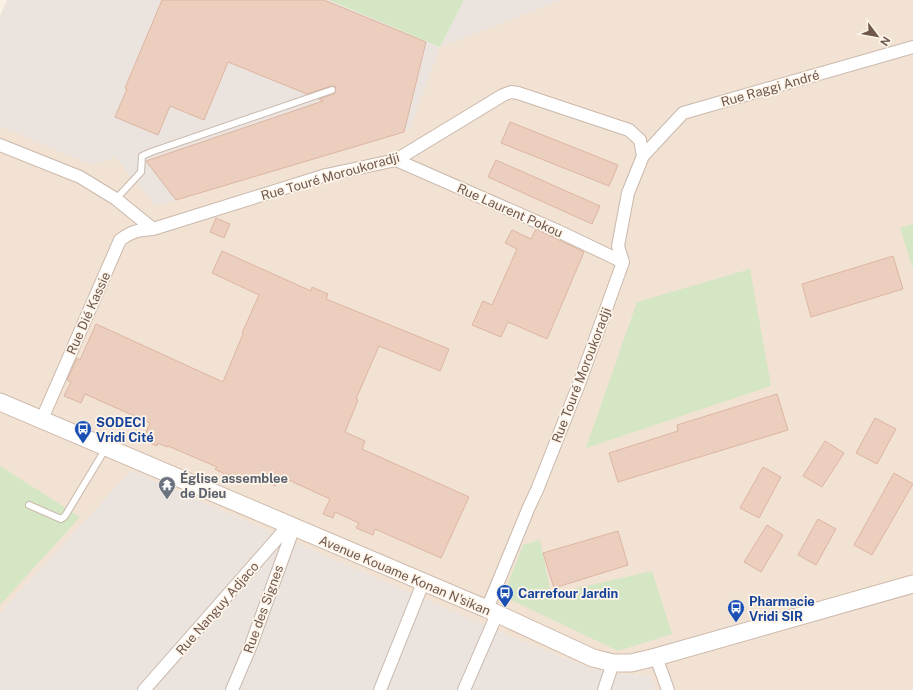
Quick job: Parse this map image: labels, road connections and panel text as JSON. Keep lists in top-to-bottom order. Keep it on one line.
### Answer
{"streets":{"street":["Rue Raggi André","Rue Touré Moroukoradji","Rue Laurent Pokou","Rue Dié Kassie","Avenue Kouame Konan N'sikan","Rue Nanguy Adjaco","Rue des Signes"]},"crossings":[["Rue Raggi André","Rue Touré Moroukoradji"],["Rue Touré Moroukoradji","Rue Laurent Pokou"],["Rue Touré Moroukoradji","Rue Dié Kassie"],["Rue Touré Moroukoradji","Avenue Kouame Konan N'sikan"],["Rue Dié Kassie","Avenue Kouame Konan N'sikan"],["Avenue Kouame Konan N'sikan","Rue Nanguy Adjaco"],["Avenue Kouame Konan N'sikan","Rue des Signes"],["Rue Nanguy Adjaco","Rue des Signes"]],"places":{"bus stop":["SODECI Vridi Cité","Carrefour Jardin","Pharmacie Vridi SIR"],"temple":["Église assemblee de Dieu"]},"north":"bottom right"}
